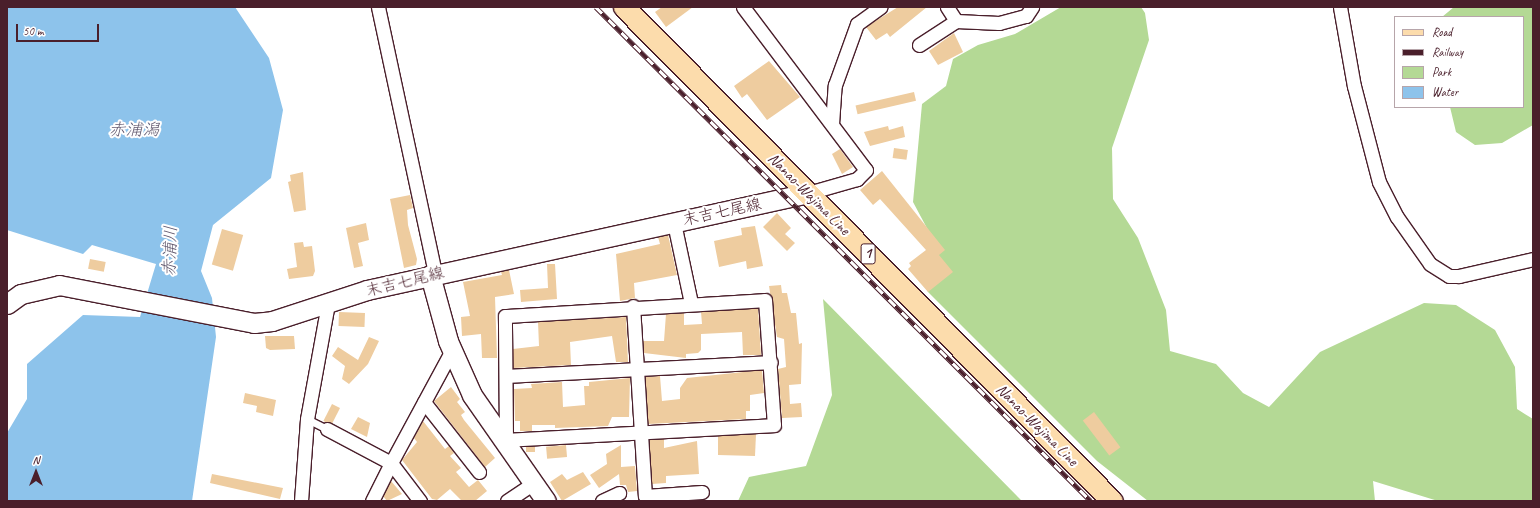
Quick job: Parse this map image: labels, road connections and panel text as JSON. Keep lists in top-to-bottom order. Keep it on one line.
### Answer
{"streets":{"main road":["Nanao-Wajima Line","末吉七尾線","1"]},"crossings":[["Nanao-Wajima Line","末吉七尾線"]],"water":["赤浦潟","赤浦川"],"legend":["Road","Railway","Park","Water"],"scale_bar":"50 m","north":"top"}
